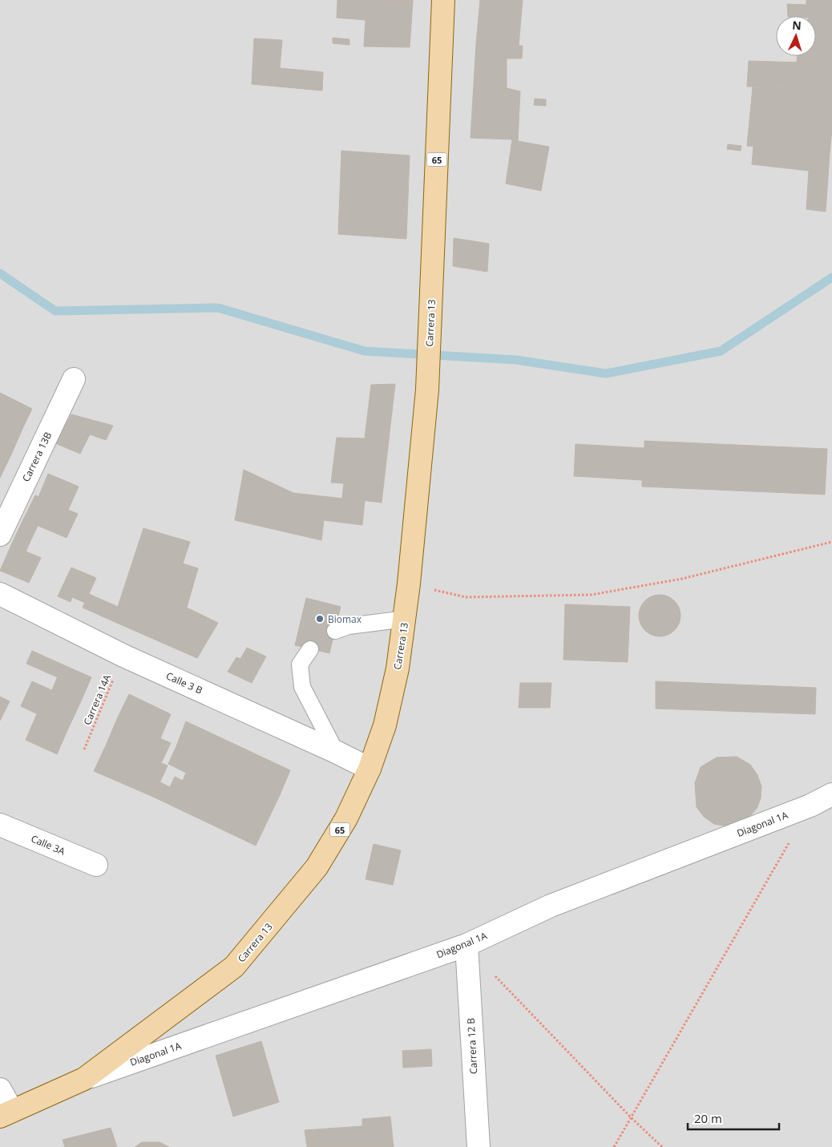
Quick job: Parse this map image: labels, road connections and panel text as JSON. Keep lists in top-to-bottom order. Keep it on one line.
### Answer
{"streets":{"main road":["65","Carrera 13"],"street":["Carrera 13B","Calle 3 B","Diagonal 1A","Calle 3A","Carrera 12 B"],"path":["Carrera 14A"]},"crossings":[["Carrera 13","Calle 3 B"],["Carrera 13","Diagonal 1A"],["Calle 3 B","Carrera 14A"],["Diagonal 1A","Carrera 12 B"]],"places":["Biomax"],"scale_bar":"20 m","north":"top"}
